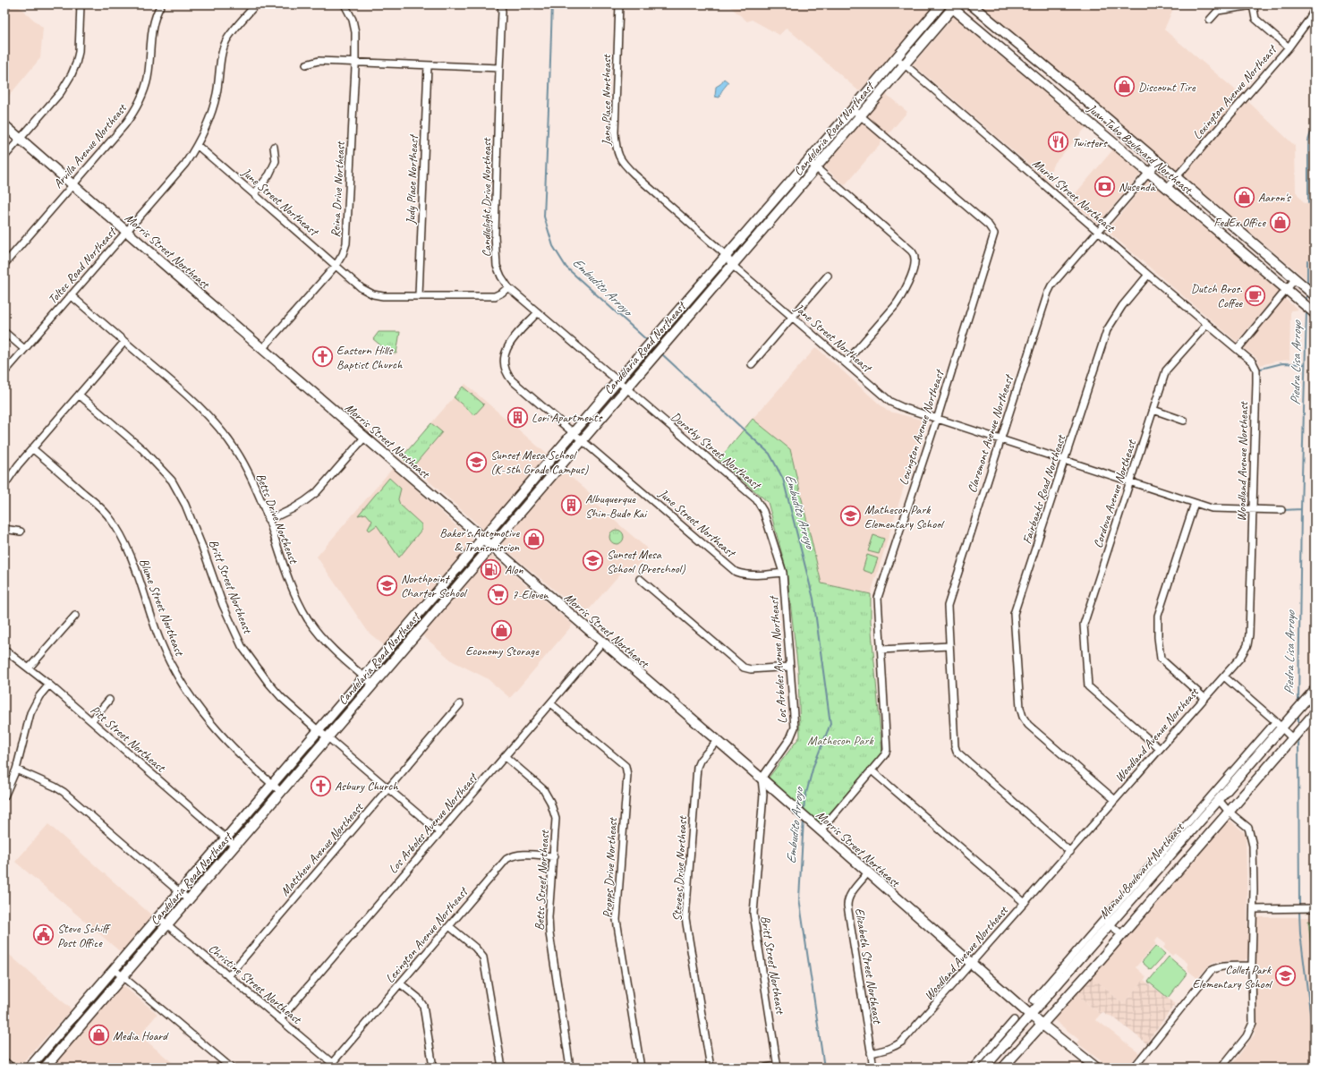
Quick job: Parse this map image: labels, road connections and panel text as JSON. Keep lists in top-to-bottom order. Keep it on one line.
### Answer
{"streets":{"main road":["Candelaria Road Northeast","Juan Tabo Boulevard Northeast","Morris Street Northeast","Menaul Boulevard Northeast"],"street":["Lexington Avenue Northeast","Jane Place Northeast","Arvilla Avenue Northeast","Judy Place Northeast","Reina Drive Northeast","Muriel Street Northeast","Candlelight Drive Northeast","June Street Northeast","Toltec Road Northeast","Jane Street Northeast","Claremont Avenue Northeast","Dorothy Street Northeast","Woodland Avenue Northeast","Fairbanks Road Northeast","Cordova Avenue Northeast","Betts Drive Northeast","Britt Street Northeast","Blume Street Northeast","Los Arboles Avenue Northeast","Pitt Street Northeast","Matthew Avenue Northeast","Propps Drive Northeast","Stevens Drive Northeast","Betts Street Northeast","Elizabeth Street Northeast","Christine Street Northeast"]},"crossings":[["Lexington Avenue Northeast","Candelaria Road Northeast"],["Lexington Avenue Northeast","Juan Tabo Boulevard Northeast"],["Lexington Avenue Northeast","Morris Street Northeast"],["Lexington Avenue Northeast","Jane Street Northeast"],["Lexington Avenue Northeast","Betts Street Northeast"],["Lexington Avenue Northeast","Christine Street Northeast"],["Jane Place Northeast","Candelaria Road Northeast"],["Jane Place Northeast","Jane Street Northeast"],["Candelaria Road Northeast","Juan Tabo Boulevard Northeast"],["Candelaria Road Northeast","Muriel Street Northeast"],["Candelaria Road Northeast","Candlelight Drive Northeast"],["Candelaria Road Northeast","June Street Northeast"],["Candelaria Road Northeast","Morris Street Northeast"],["Candelaria Road Northeast","Jane Street Northeast"],["Candelaria Road Northeast","Dorothy Street Northeast"],["Candelaria Road Northeast","Betts Drive Northeast"],["Candelaria Road Northeast","Britt Street Northeast"],["Candelaria Road Northeast","Blume Street Northeast"],["Candelaria Road Northeast","Pitt Street Northeast"],["Candelaria Road Northeast","Christine Street Northeast"],["Arvilla Avenue Northeast","Morris Street Northeast"],["Juan Tabo Boulevard Northeast","Claremont Avenue Northeast"],["Judy Place Northeast","June Street Northeast"],["Reina Drive Northeast","June Street Northeast"],["Reina Drive Northeast","Morris Street Northeast"],["Muriel Street Northeast","Claremont Avenue Northeast"],["Muriel Street Northeast","Woodland Avenue Northeast"],["Muriel Street Northeast","Fairbanks Road Northeast"],["Muriel Street Northeast","Cordova Avenue Northeast"],["Candlelight Drive Northeast","June Street Northeast"],["Candlelight Drive Northeast","Dorothy Street Northeast"],["June Street Northeast","Toltec Road Northeast"],["June Street Northeast","Dorothy Street Northeast"],["June Street Northeast","Los Arboles Avenue Northeast"],["Morris Street Northeast","Toltec Road Northeast"],["Morris Street Northeast","Woodland Avenue Northeast"],["Morris Street Northeast","Britt Street Northeast"],["Morris Street Northeast","Los Arboles Avenue Northeast"],["Morris Street Northeast","Stevens Drive Northeast"],["Morris Street Northeast","Menaul Boulevard Northeast"],["Morris Street Northeast","Elizabeth Street Northeast"],["Toltec Road Northeast","Betts Drive Northeast"],["Jane Street Northeast","Claremont Avenue Northeast"],["Jane Street Northeast","Woodland Avenue Northeast"],["Jane Street Northeast","Fairbanks Road Northeast"],["Jane Street Northeast","Cordova Avenue Northeast"],["Claremont Avenue Northeast","Woodland Avenue Northeast"],["Dorothy Street Northeast","Los Arboles Avenue Northeast"],["Woodland Avenue Northeast","Fairbanks Road Northeast"],["Woodland Avenue Northeast","Cordova Avenue Northeast"],["Woodland Avenue Northeast","Elizabeth Street Northeast"],["Britt Street Northeast","Los Arboles Avenue Northeast"],["Britt Street Northeast","Matthew Avenue Northeast"],["Los Arboles Avenue Northeast","Propps Drive Northeast"],["Los Arboles Avenue Northeast","Betts Street Northeast"],["Los Arboles Avenue Northeast","Christine Street Northeast"],["Matthew Avenue Northeast","Christine Street Northeast"]],"water":["Embudito Arroyo","Piedra Lisa Arroyo"],"parks":["Matheson Park"],"places":{"shop":["Discount Tire","Aaron's","FedEx Office","Baker's Automotive & Transmission","Economy Storage","Media Hoard"],"restaurant":["Twisters"],"bank":["Nusenda"],"cafe":["Dutch Bros. Coffee"],"church":["Eastern Hills Baptist Church","Asbury Church"],"building":["Lori Apartments","Albuquerque Shin-Budo Kai"],"school or university":["Sunset Mesa School (K-5th Grade Campus)","Matheson Park Elementary School","Sunset Mesa School (Preschool)","Northpoint Charter School","Collet Park Elementary School"],"fuel station":["Alon"],"supermarket":["7-Eleven"],"public building":["Steve Schiff Post Office"]}}
